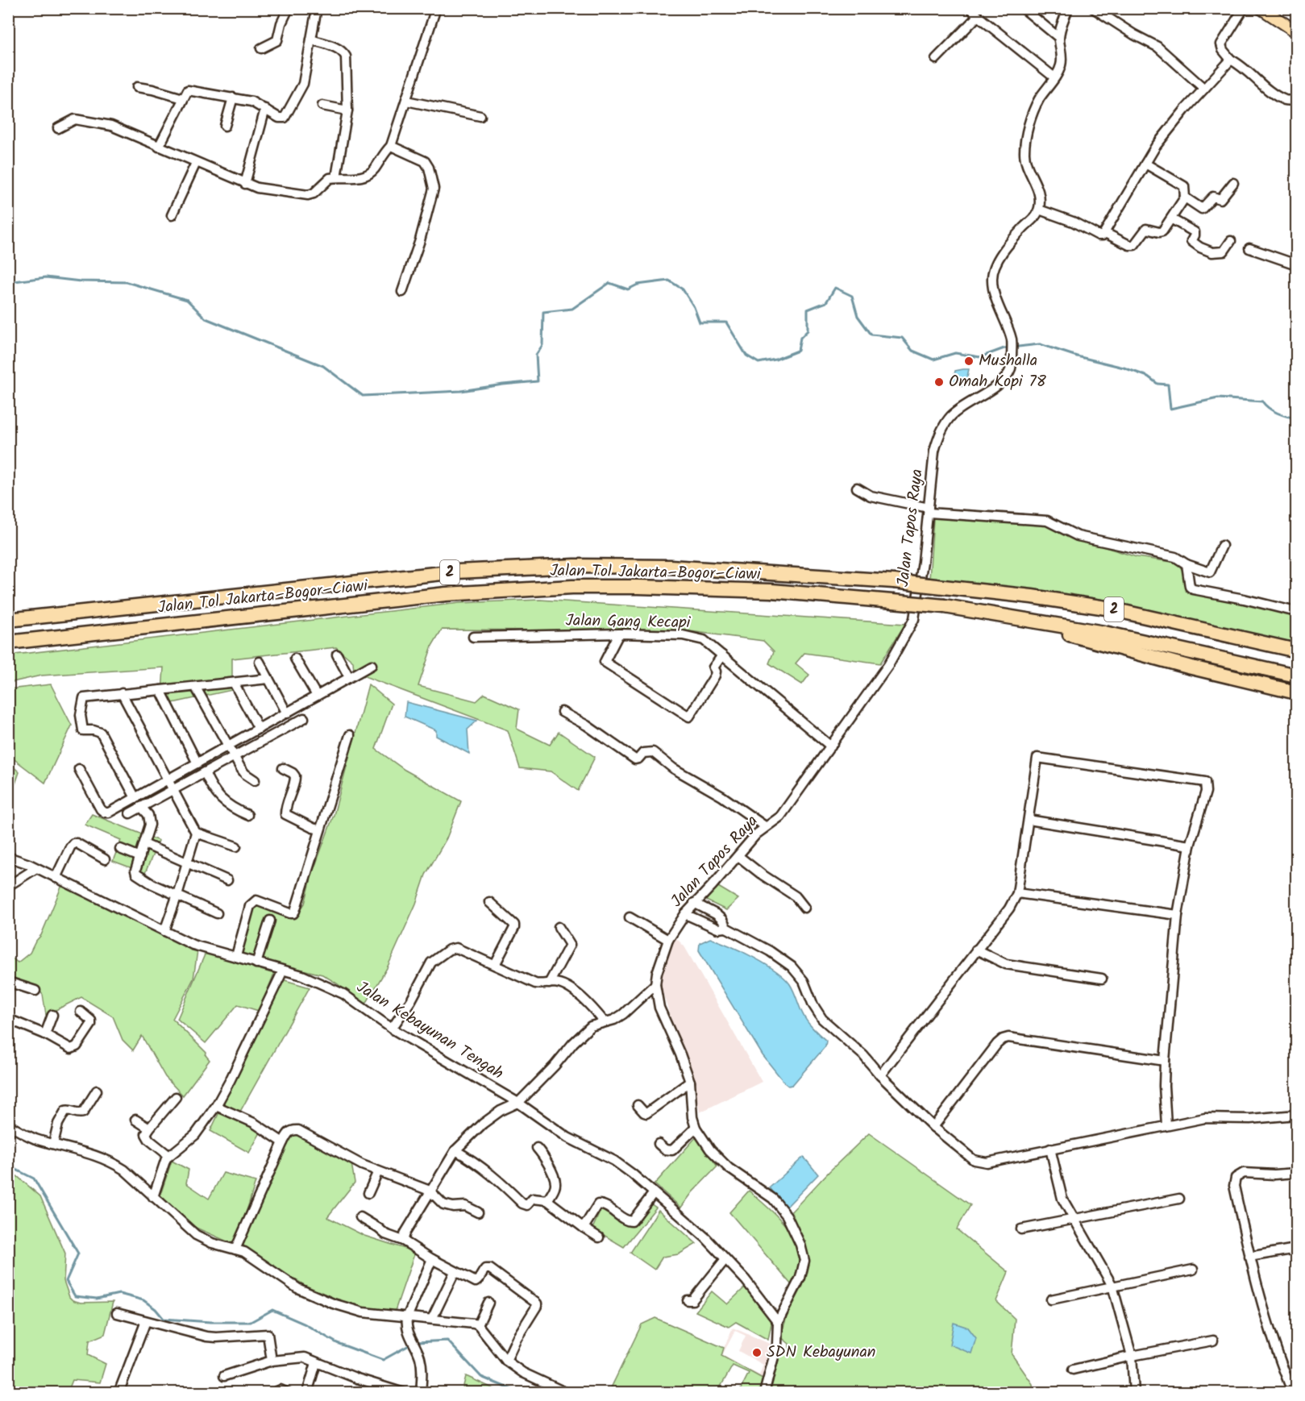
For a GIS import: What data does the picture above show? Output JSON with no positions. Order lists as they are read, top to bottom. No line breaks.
{"streets":{"highway":["2","Jalan Tol Jakarta–Bogor–Ciawi"],"street":["Jalan Tapos Raya","Jalan Gang Kecapi","Jalan Kebayunan Tengah"]},"crossings":[["Jalan Tapos Raya","Jalan Gang Kecapi"],["Jalan Tapos Raya","Jalan Kebayunan Tengah"]],"places":["Mushalla","Omah Kopi 78","SDN Kebayunan"]}
